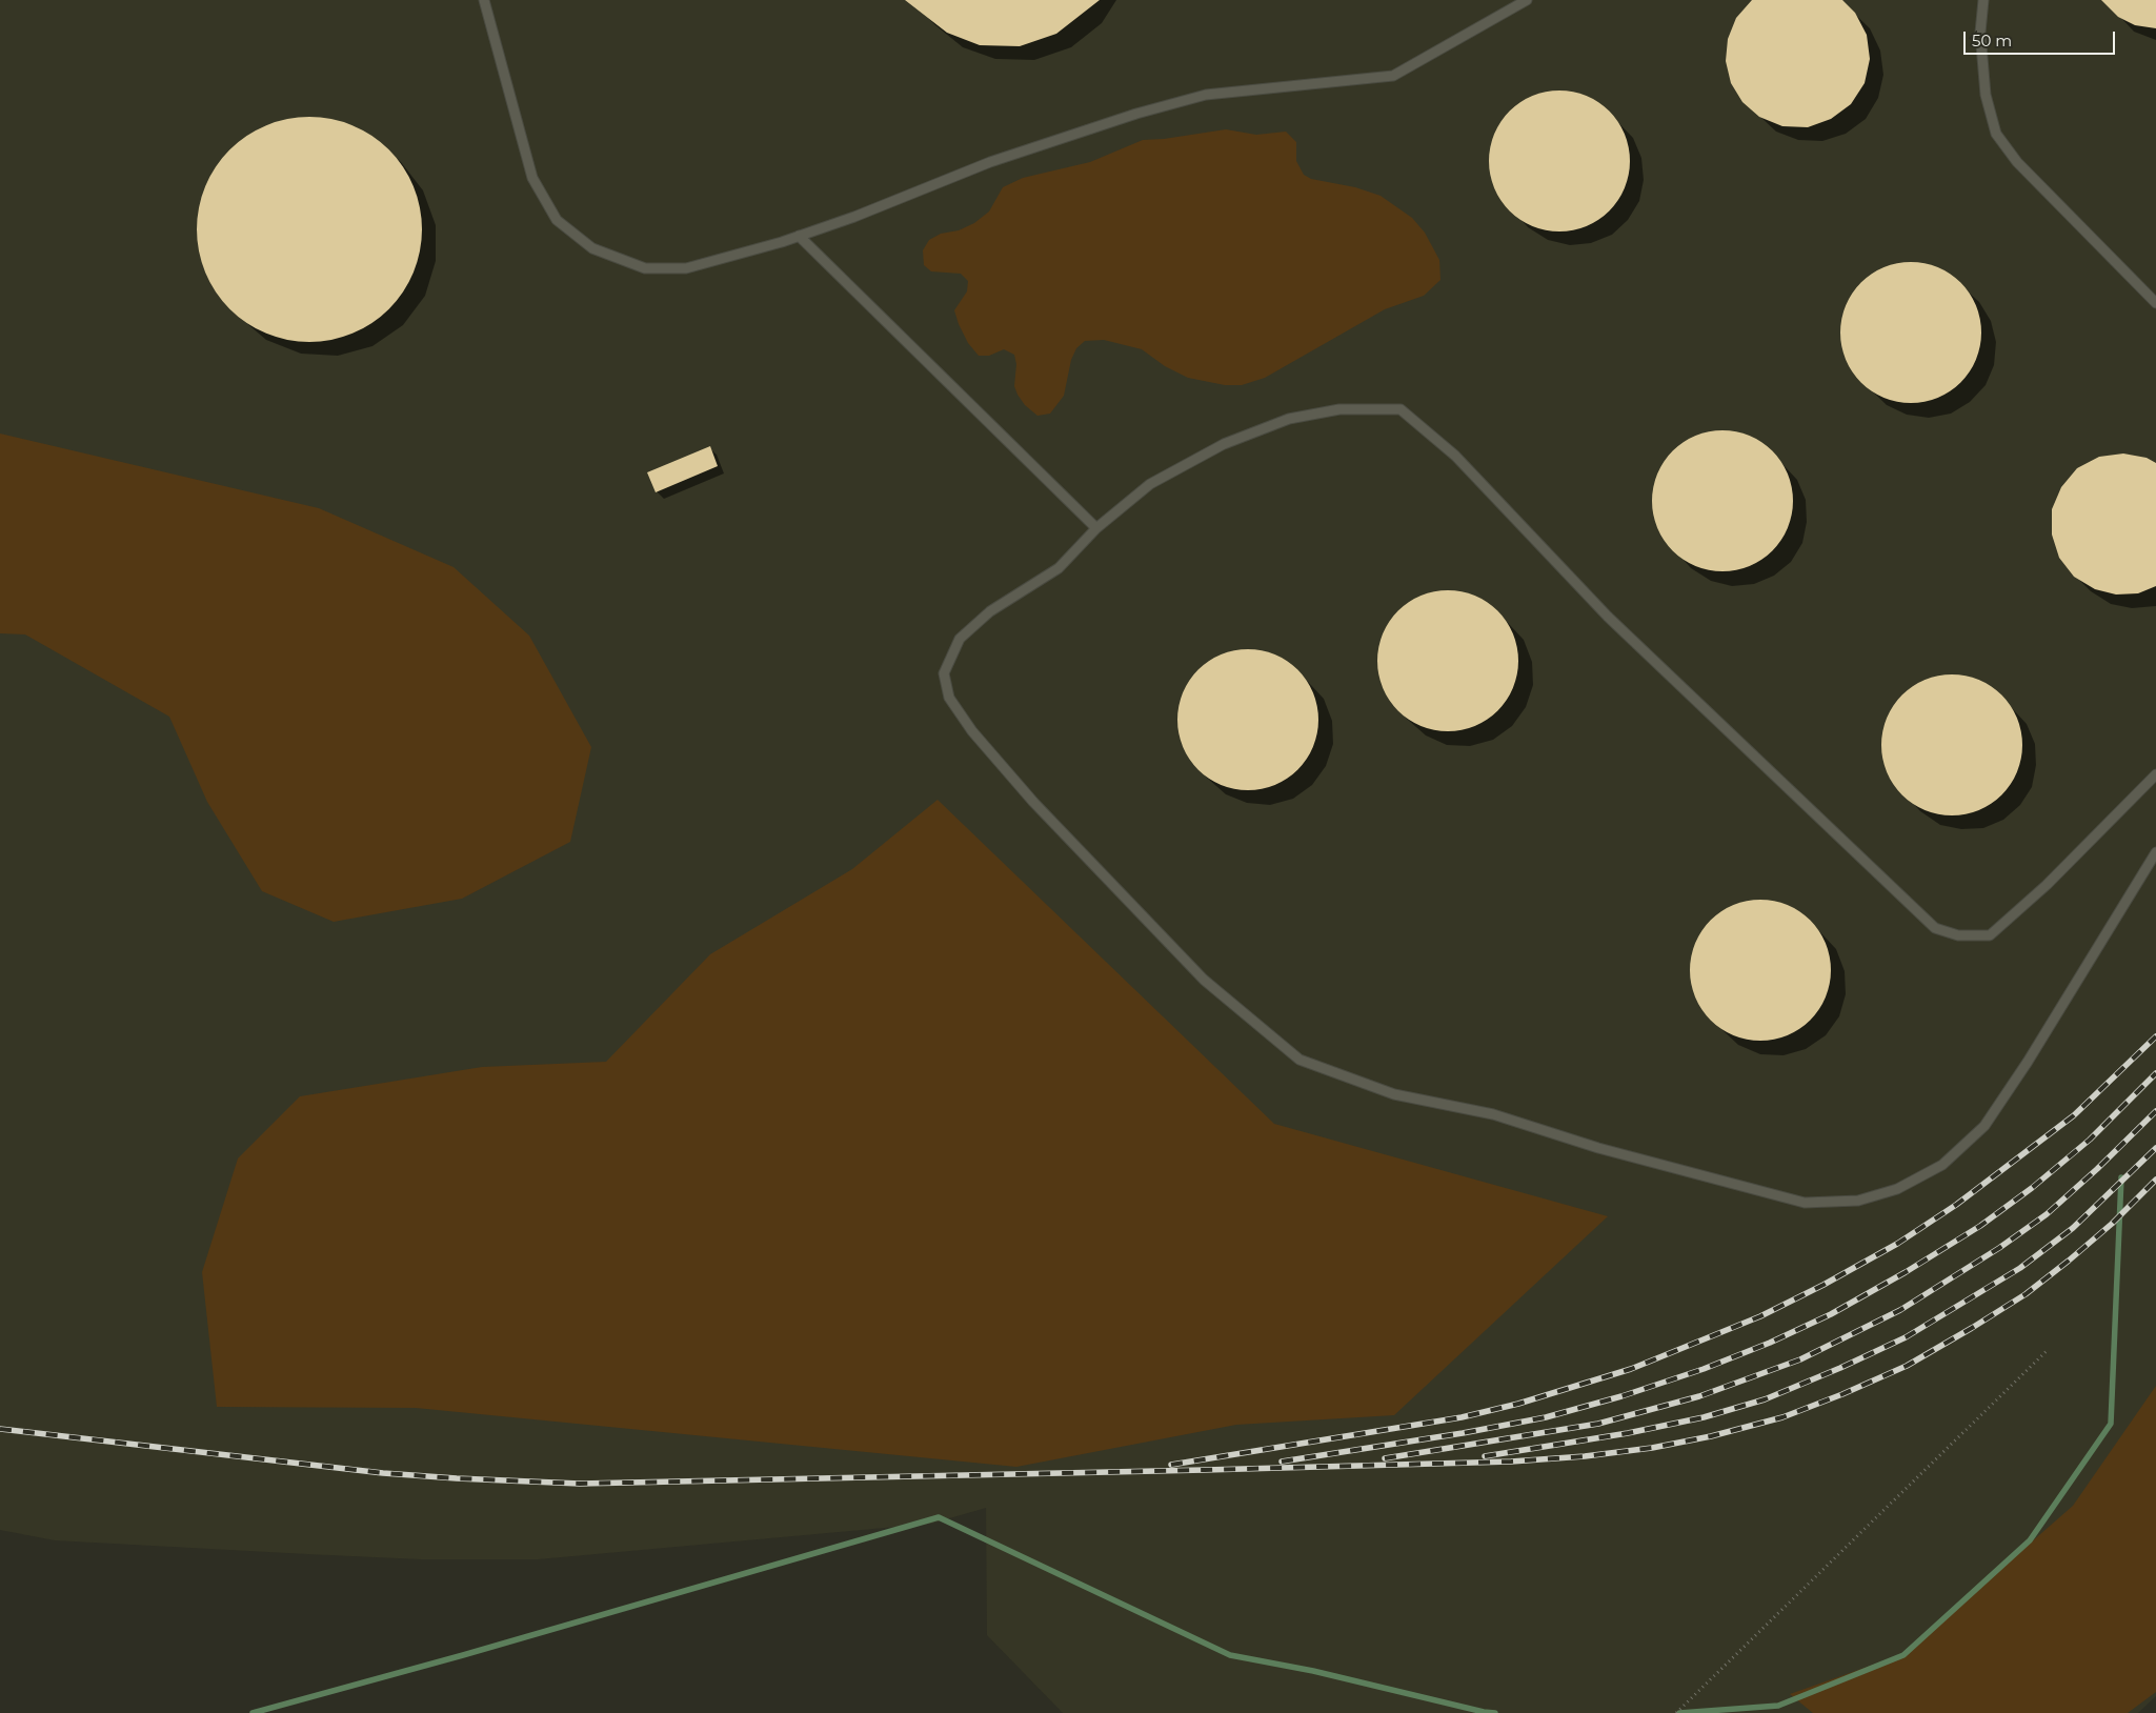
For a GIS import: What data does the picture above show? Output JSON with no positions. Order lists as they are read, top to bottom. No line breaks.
{"scale_bar":"50 m"}
